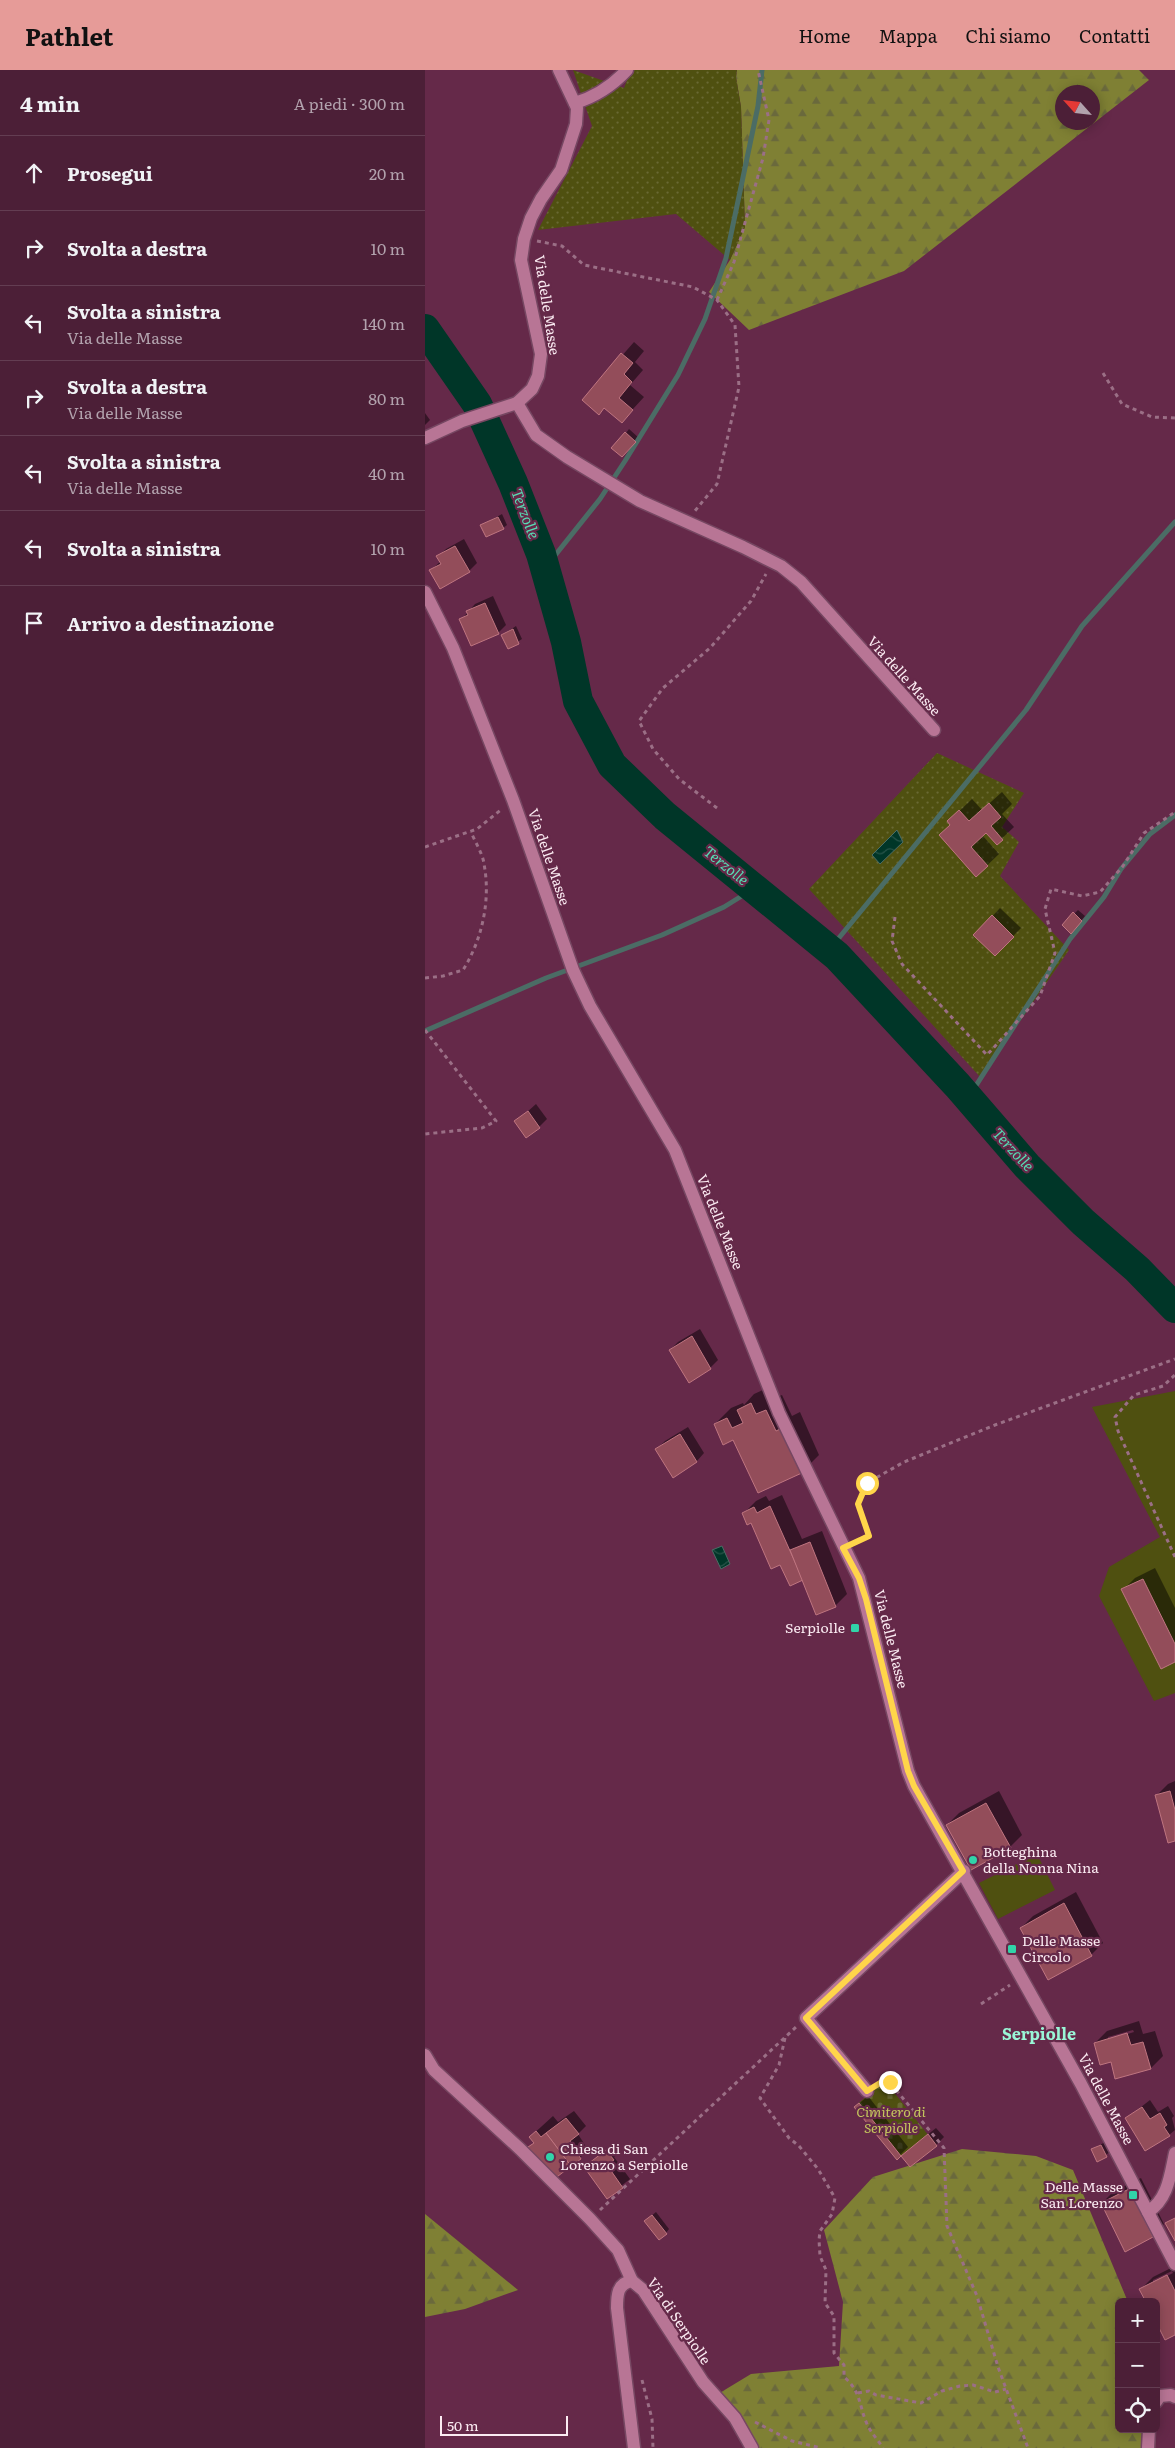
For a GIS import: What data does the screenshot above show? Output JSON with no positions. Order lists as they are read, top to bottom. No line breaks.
{"streets":{"street":["Via delle Masse","Via di Serpiolle"]},"districts":["Serpiolle"],"water":["Terzolle"],"parks":["Cimitero di Serpiolle"],"places":{"transit":["Serpiolle","Delle Masse Circolo","Delle Masse San Lorenzo"],"other":["Botteghina della Nonna Nina","Chiesa di San Lorenzo a Serpiolle"]},"scale_bar":"50 m","north":"top left","page":{"header":"Pathlet","nav":["Home","Mappa","Chi siamo","Contatti"],"heading":["4 min","A piedi · 300 m"],"list":[["Prosegui","20 m"],["Svolta a destra","10 m"],["Svolta a sinistra","Via delle Masse","140 m"],["Svolta a destra","Via delle Masse","80 m"],["Svolta a sinistra","Via delle Masse","40 m"],["Svolta a sinistra","10 m"],"Arrivo a destinazione"],"map_buttons":["+","−"],"scale":"50 m"}}
